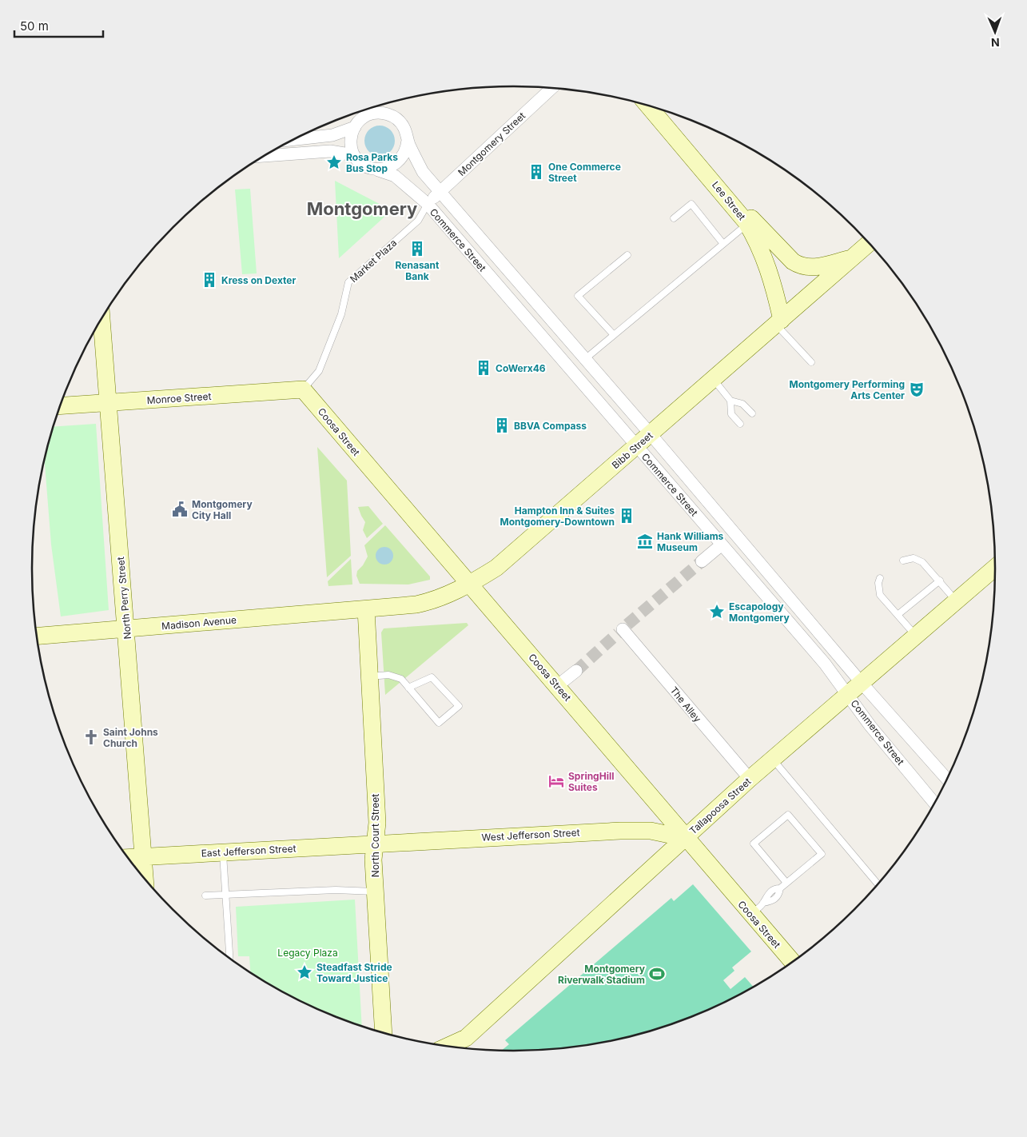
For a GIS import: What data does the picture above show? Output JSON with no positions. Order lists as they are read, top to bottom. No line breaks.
{"streets":{"main road":["Lee Street","Monroe Street","Coosa Street","Bibb Street","North Perry Street","Madison Avenue","Tallapoosa Street","West Jefferson Street","North Court Street","East Jefferson Street"],"street":["Montgomery Street","Commerce Street","The Alley"],"lane":["Market Plaza"]},"crossings":[["Montgomery Street","Commerce Street"],["Montgomery Street","Market Plaza"],["Lee Street","Bibb Street"],["Commerce Street","Market Plaza"],["Commerce Street","Bibb Street"],["Commerce Street","Tallapoosa Street"],["Market Plaza","Monroe Street"],["Market Plaza","Coosa Street"],["Monroe Street","Coosa Street"],["Monroe Street","North Perry Street"],["Coosa Street","Bibb Street"],["Coosa Street","Tallapoosa Street"],["Coosa Street","West Jefferson Street"],["Bibb Street","Madison Avenue"],["Bibb Street","North Court Street"],["North Perry Street","Madison Avenue"],["North Perry Street","East Jefferson Street"],["Madison Avenue","North Court Street"],["The Alley","Tallapoosa Street"],["Tallapoosa Street","West Jefferson Street"],["West Jefferson Street","North Court Street"],["West Jefferson Street","East Jefferson Street"],["North Court Street","East Jefferson Street"]],"districts":["Montgomery"],"parks":["Legacy Plaza"],"places":{"place":["Rosa Parks Bus Stop","Escapology Montgomery","Steadfast Stride Toward Justice"],"building":["One Commerce Street","Renasant Bank","Kress on Dexter","CoWerx46","BBVA Compass","Hampton Inn & Suites Montgomery-Downtown"],"theatre":["Montgomery Performing Arts Center"],"public building":["Montgomery City Hall"],"museum":["Hank Williams Museum"],"church":["Saint Johns Church"],"hotel":["SpringHill Suites"],"sports":["Montgomery Riverwalk Stadium"]},"scale_bar":"50 m","north":"bottom"}
